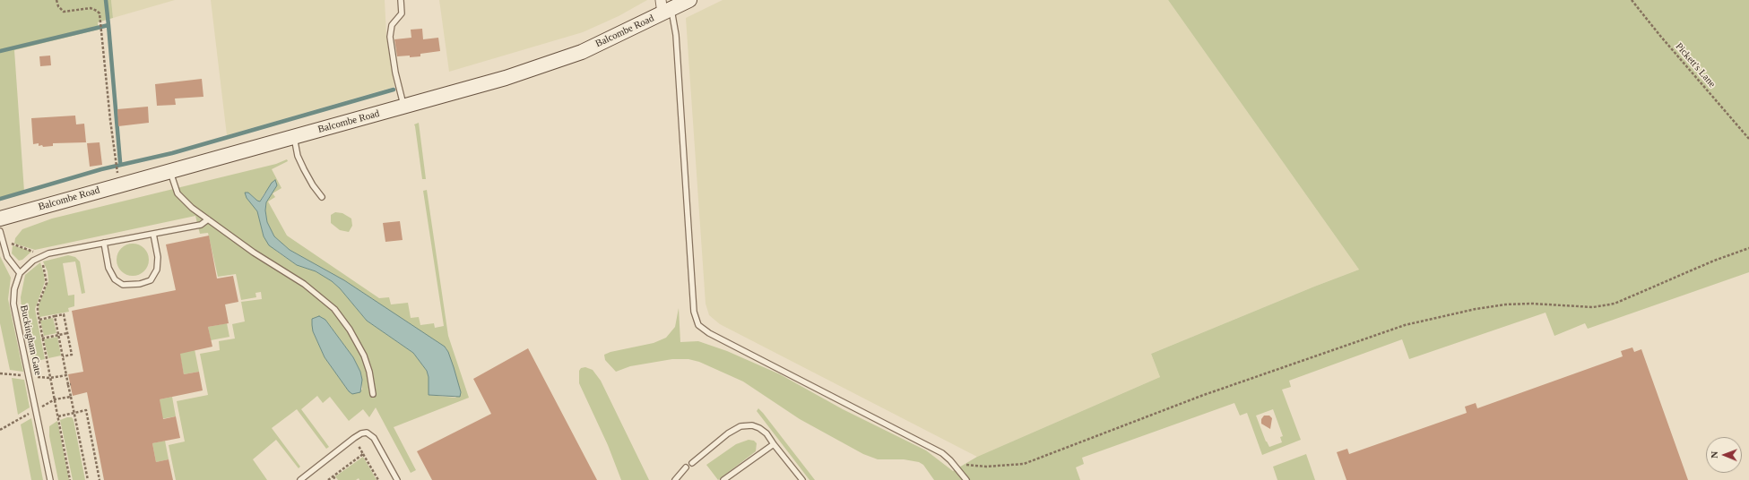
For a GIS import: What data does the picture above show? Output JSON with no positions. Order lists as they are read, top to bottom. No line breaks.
{"streets":{"main road":["Balcombe Road"],"lane":["Buckingham Gate"],"path":["Pickett's Lane"]},"north":"left"}
